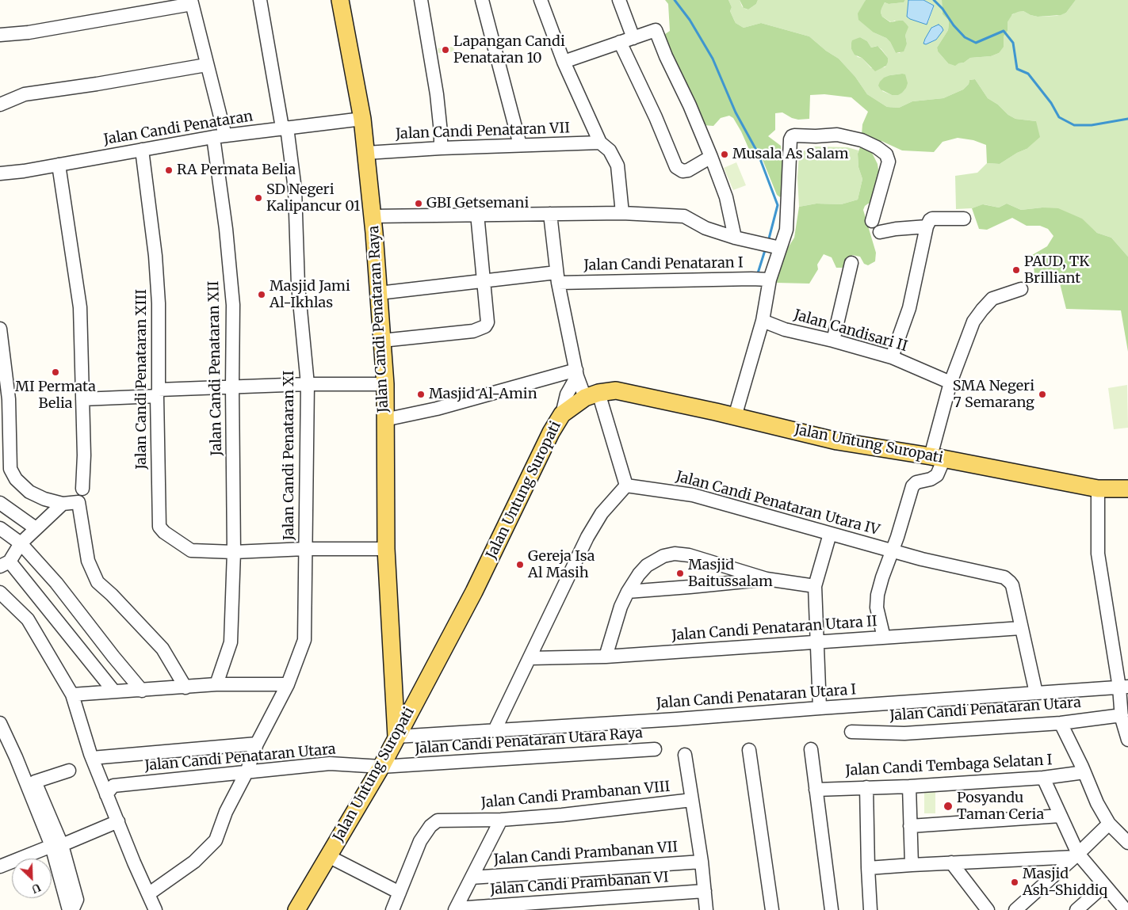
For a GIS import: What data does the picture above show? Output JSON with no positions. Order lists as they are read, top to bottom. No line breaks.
{"streets":{"main road":["Jalan Candi Penataran Raya","Jalan Untung Suropati"],"street":["Jalan Candi Penataran","Jalan Candi Penataran VII","Jalan Candi Penataran I","Jalan Candisari II","Jalan Candi Penataran XII","Jalan Candi Penataran XIII","Jalan Candi Penataran XI","Jalan Candi Penataran Utara IV","Jalan Candi Penataran Utara II","Jalan Candi Penataran Utara I","Jalan Candi Penataran Utara","Jalan Candi Penataran Utara Raya","Jalan Candi Tembaga Selatan I","Jalan Candi Prambanan VIII","Jalan Candi Prambanan VII","Jalan Candi Prambanan VI"]},"crossings":[["Jalan Candi Penataran","Jalan Candi Penataran Raya"],["Jalan Candi Penataran","Jalan Candi Penataran XII"],["Jalan Candi Penataran","Jalan Candi Penataran XIII"],["Jalan Candi Penataran","Jalan Candi Penataran XI"],["Jalan Candi Penataran VII","Jalan Candi Penataran Raya"],["Jalan Candi Penataran I","Jalan Candi Penataran Raya"],["Jalan Candi Penataran Raya","Jalan Untung Suropati"],["Jalan Candi Penataran Raya","Jalan Candi Penataran Utara I"],["Jalan Candi Penataran XII","Jalan Candi Penataran XIII"],["Jalan Untung Suropati","Jalan Candi Penataran Utara I"],["Jalan Untung Suropati","Jalan Candi Penataran Utara"],["Jalan Untung Suropati","Jalan Candi Penataran Utara Raya"],["Jalan Candi Penataran XI","Jalan Candi Penataran Utara"],["Jalan Candi Penataran Utara IV","Jalan Candi Penataran Utara II"],["Jalan Candi Penataran Utara IV","Jalan Candi Penataran Utara I"],["Jalan Candi Penataran Utara","Jalan Candi Penataran Utara Raya"]],"places":["Lapangan Candi Penataran 10","Musala As Salam","RA Permata Belia","SD Negeri Kalipancur 01","GBI Getsemani","PAUD, TK Brilliant","Masjid Jami Al-Ikhlas","MI Permata Belia","Masjid Al-Amin","SMA Negeri 7 Semarang","Gereja Isa Al Masih","Masjid Baitussalam","Posyandu Taman Ceria","Masjid Ash-Shiddiq"],"north":"bottom right"}
